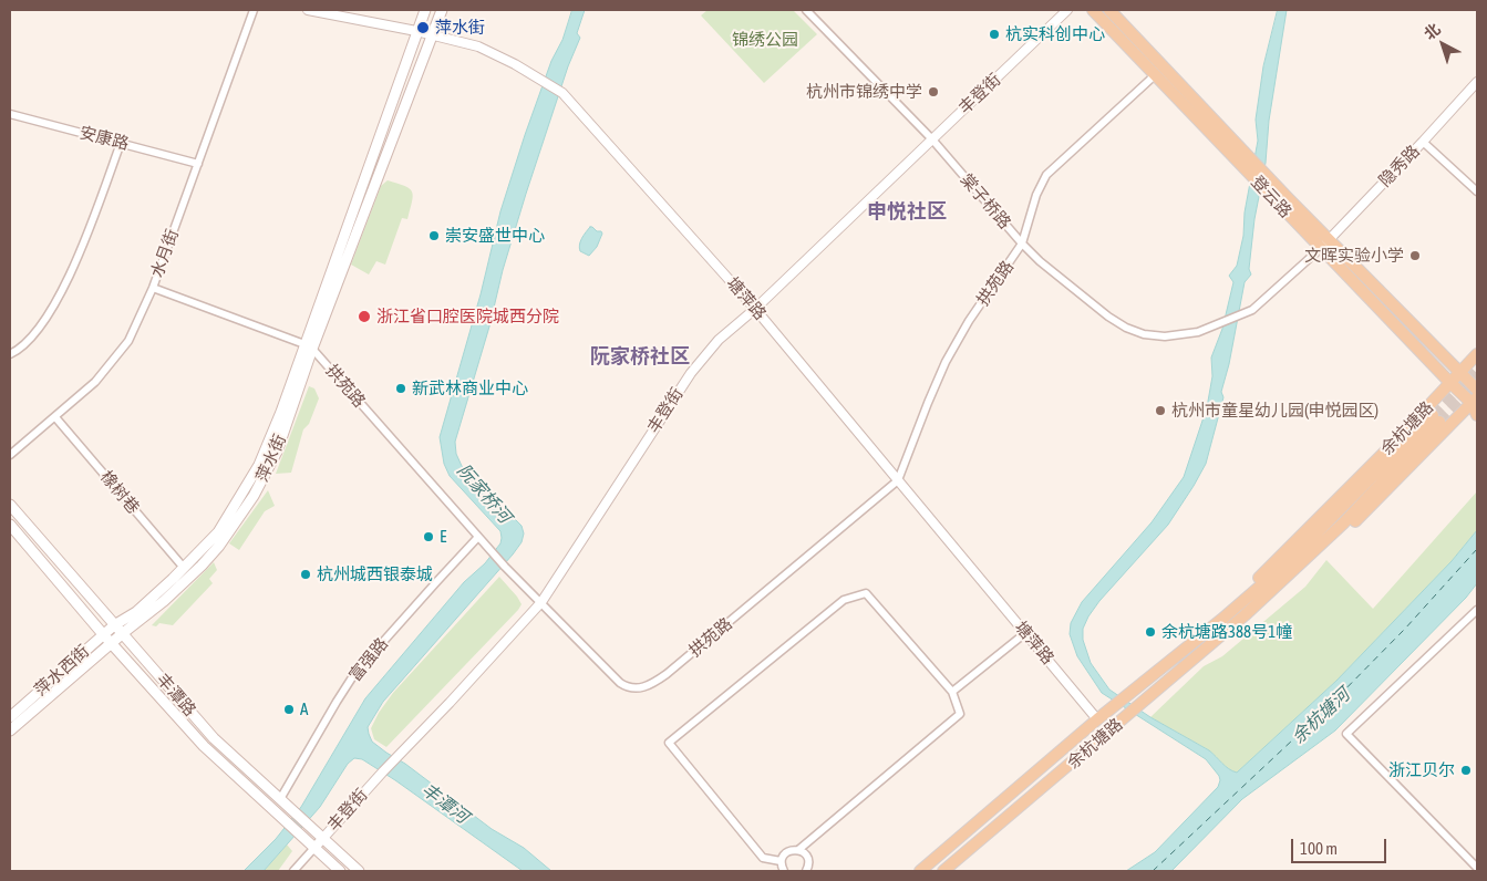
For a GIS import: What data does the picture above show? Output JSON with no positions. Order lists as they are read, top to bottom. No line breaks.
{"streets":{"main road":["登云路","余杭塘路","萍水街","萍水西街","丰潭路"],"street":["丰登街","安康路","隐秀路","棠子桥路","水月街","拱苑路","塘萍路","橡树巷","富强路"]},"crossings":[["丰登街","棠子桥路"],["丰登街","拱苑路"],["丰登街","塘萍路"],["丰登街","丰潭路"],["安康路","水月街"],["隐秀路","登云路"],["隐秀路","棠子桥路"],["登云路","棠子桥路"],["登云路","拱苑路"],["登云路","余杭塘路"],["棠子桥路","拱苑路"],["水月街","拱苑路"],["水月街","橡树巷"],["拱苑路","塘萍路"],["拱苑路","萍水街"],["拱苑路","富强路"],["塘萍路","余杭塘路"],["塘萍路","萍水街"],["萍水街","橡树巷"],["萍水街","萍水西街"],["萍水街","丰潭路"],["富强路","丰潭路"],["萍水西街","丰潭路"]],"districts":["申悦社区","阮家桥社区"],"water":["阮家桥河","余杭塘河","丰潭河"],"parks":["锦绣公园"],"places":["萍水街","杭实科创中心","杭州市锦绣中学","崇安盛世中心","文晖实验小学","浙江省口腔医院城西分院","新武林商业中心","杭州市童星幼儿园(申悦园区)","E","杭州城西银泰城","余杭塘路388号1幢","A","浙江贝尔"],"scale_bar":"100 m","north":"top left"}
